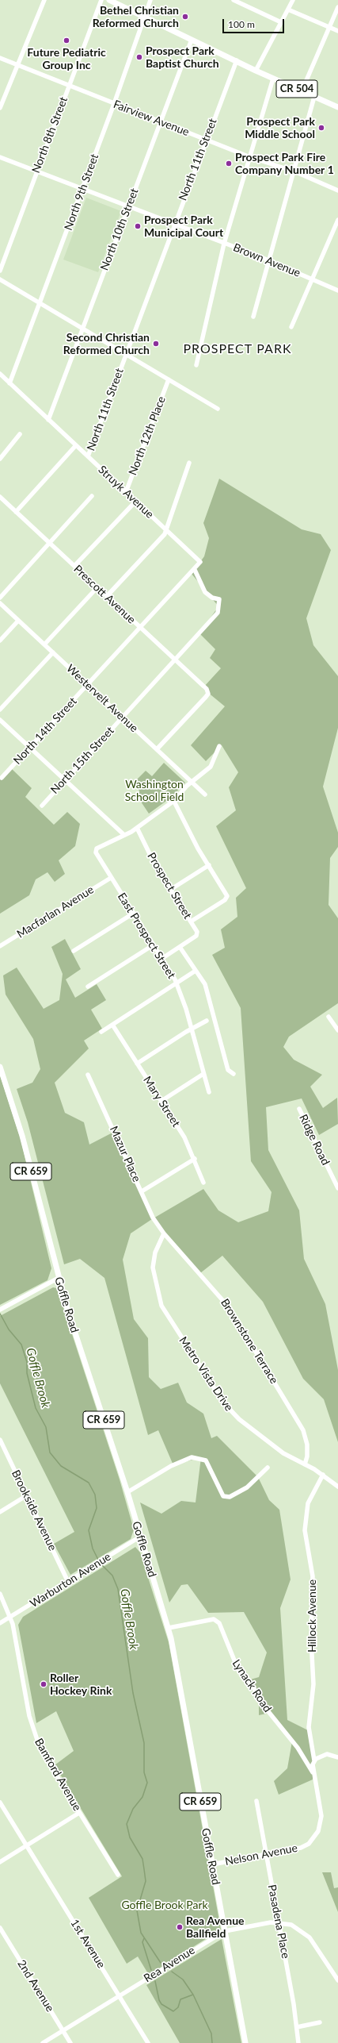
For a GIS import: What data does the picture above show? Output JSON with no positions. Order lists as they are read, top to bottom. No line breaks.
{"streets":{"main road":["CR 504","CR 659","Goffle Road"],"street":["Fairview Avenue","North 8th Street","North 11th Street","North 9th Street","North 10th Street","Brown Avenue","North 12th Place","Struyk Avenue","Prescott Avenue","Westervelt Avenue","North 14th Street","North 15th Street","Prospect Street","Macfarlan Avenue","East Prospect Street","Mary Street","Ridge Road","Mazur Place","Brownstone Terrace","Metro Vista Drive","Brookside Avenue","Warburton Avenue","Hillock Avenue","Lynack Road","Bamford Avenue","Nelson Avenue","Pasadena Place","1st Avenue","Rea Avenue","2nd Avenue"]},"crossings":[["CR 504","North 11th Street"],["CR 504","North 9th Street"],["CR 504","North 10th Street"],["Fairview Avenue","North 8th Street"],["Fairview Avenue","North 11th Street"],["Fairview Avenue","North 9th Street"],["Fairview Avenue","North 10th Street"],["North 8th Street","Brown Avenue"],["North 11th Street","Brown Avenue"],["North 11th Street","Struyk Avenue"],["North 11th Street","Prescott Avenue"],["North 9th Street","Brown Avenue"],["North 9th Street","Struyk Avenue"],["North 10th Street","Brown Avenue"],["North 10th Street","Struyk Avenue"],["North 12th Place","Struyk Avenue"],["Struyk Avenue","North 14th Street"],["Struyk Avenue","North 15th Street"],["Prescott Avenue","Westervelt Avenue"],["Prescott Avenue","North 14th Street"],["Prescott Avenue","North 15th Street"],["Westervelt Avenue","North 14th Street"],["Westervelt Avenue","North 15th Street"],["North 14th Street","North 15th Street"],["Macfarlan Avenue","East Prospect Street"],["Mazur Place","Brownstone Terrace"],["Mazur Place","Metro Vista Drive"],["Goffle Road","Warburton Avenue"],["Goffle Road","Lynack Road"],["Goffle Road","Nelson Avenue"],["Goffle Road","Rea Avenue"],["Brownstone Terrace","Metro Vista Drive"],["Metro Vista Drive","Hillock Avenue"],["Brookside Avenue","Warburton Avenue"],["Warburton Avenue","Bamford Avenue"],["Hillock Avenue","Nelson Avenue"],["Lynack Road","Nelson Avenue"],["Nelson Avenue","Pasadena Place"],["Pasadena Place","Rea Avenue"],["1st Avenue","Rea Avenue"],["Rea Avenue","2nd Avenue"]],"districts":["PROSPECT PARK"],"water":["Goffle Brook"],"parks":["Washington School Field","Goffle Brook Park"],"places":["Bethel Christian Reformed Church","Future Pediatric Group Inc","Prospect Park Baptist Church","Prospect Park Middle School","Prospect Park Fire Company Number 1","Prospect Park Municipal Court","Second Christian Reformed Church","Roller Hockey Rink","Rea Avenue Ballfield"],"scale_bar":"100 m"}
